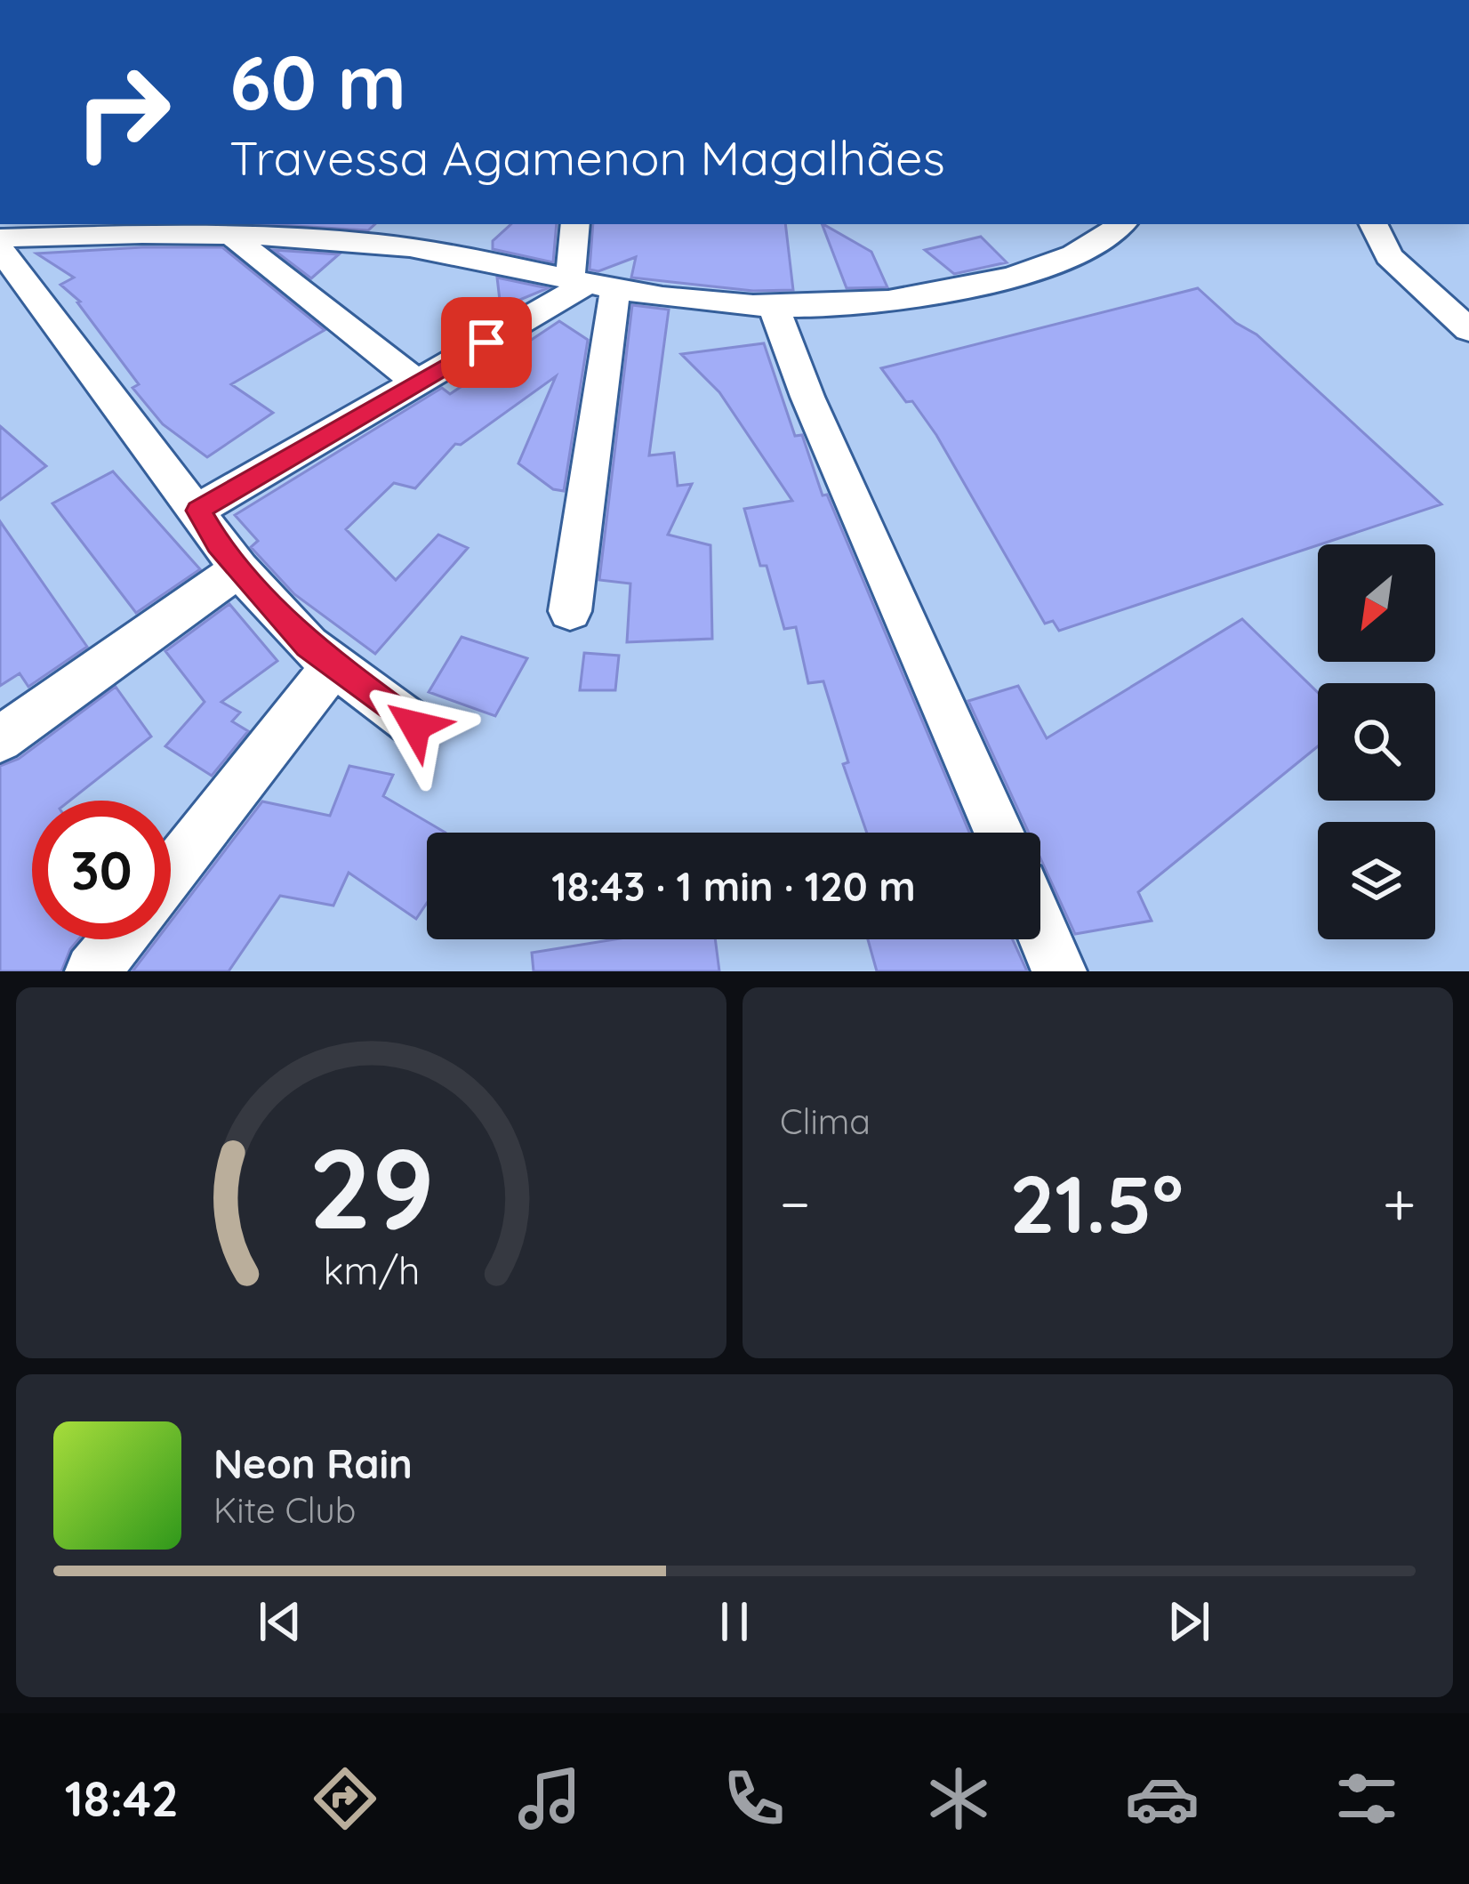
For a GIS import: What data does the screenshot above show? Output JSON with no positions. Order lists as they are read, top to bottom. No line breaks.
{"north":"bottom left","page":{"turn":["60 m","Travessa Agamenon Magalhães"],"limit":"30","trip":"18:43 · 1 min · 120 m","tile":"Clima","heat":["−","21.5°","+"],"song":["Neon Rain","Kite Club"],"tabs":"18:42","gauge":["29","km/h"]}}
